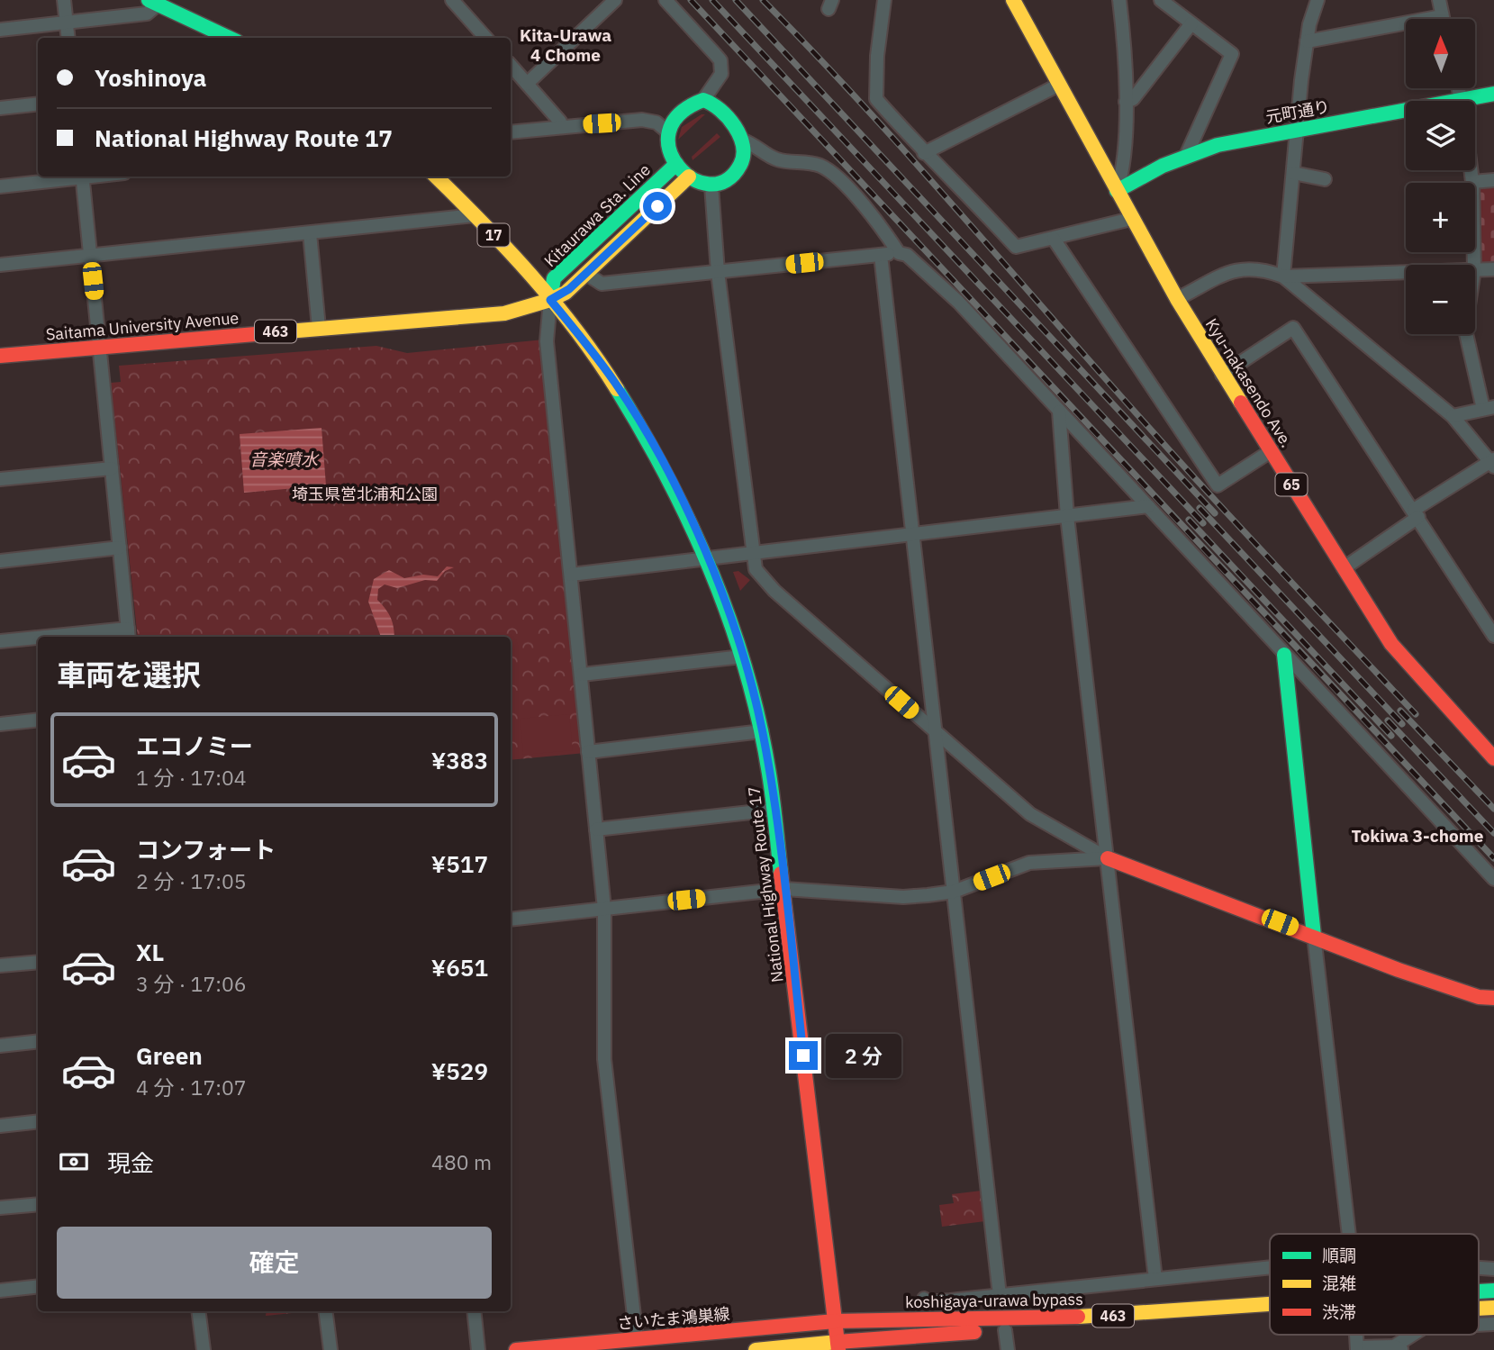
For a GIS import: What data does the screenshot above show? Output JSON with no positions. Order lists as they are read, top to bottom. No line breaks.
{"streets":{"main road":["元町通り","Kitaurawa Sta. Line","17","Saitama University Avenue","463","Kyu-nakasendo Ave.","65","National Highway Route 17","koshigaya-urawa bypass","さいたま鴻巣線"]},"crossings":[["元町通り","Kyu-nakasendo Ave."],["Kitaurawa Sta. Line","Saitama University Avenue"],["Kitaurawa Sta. Line","National Highway Route 17"],["Saitama University Avenue","National Highway Route 17"],["National Highway Route 17","koshigaya-urawa bypass"],["National Highway Route 17","さいたま鴻巣線"],["koshigaya-urawa bypass","さいたま鴻巣線"]],"districts":["Kita-Urawa 4 Chome","Tokiwa 3-chome"],"water":["音楽噴水"],"parks":["埼玉県営北浦和公園"],"legend":["順調","混雑","渋滞"],"north":"top","page":{"map_buttons":["+","−"],"banner":["Yoshinoya","National Highway Route 17"],"heading":"車両を選択","list":[{"name":"エコノミー","note":"1 分 · 17:04","value":"¥383"},{"name":"コンフォート","note":"2 分 · 17:05","value":"¥517"},{"name":"XL","note":"3 分 · 17:06","value":"¥651"},{"name":"Green","note":"4 分 · 17:07","value":"¥529"}],"bubble":"2 分","pay":["現金","480 m"],"buttons":"確定"}}
